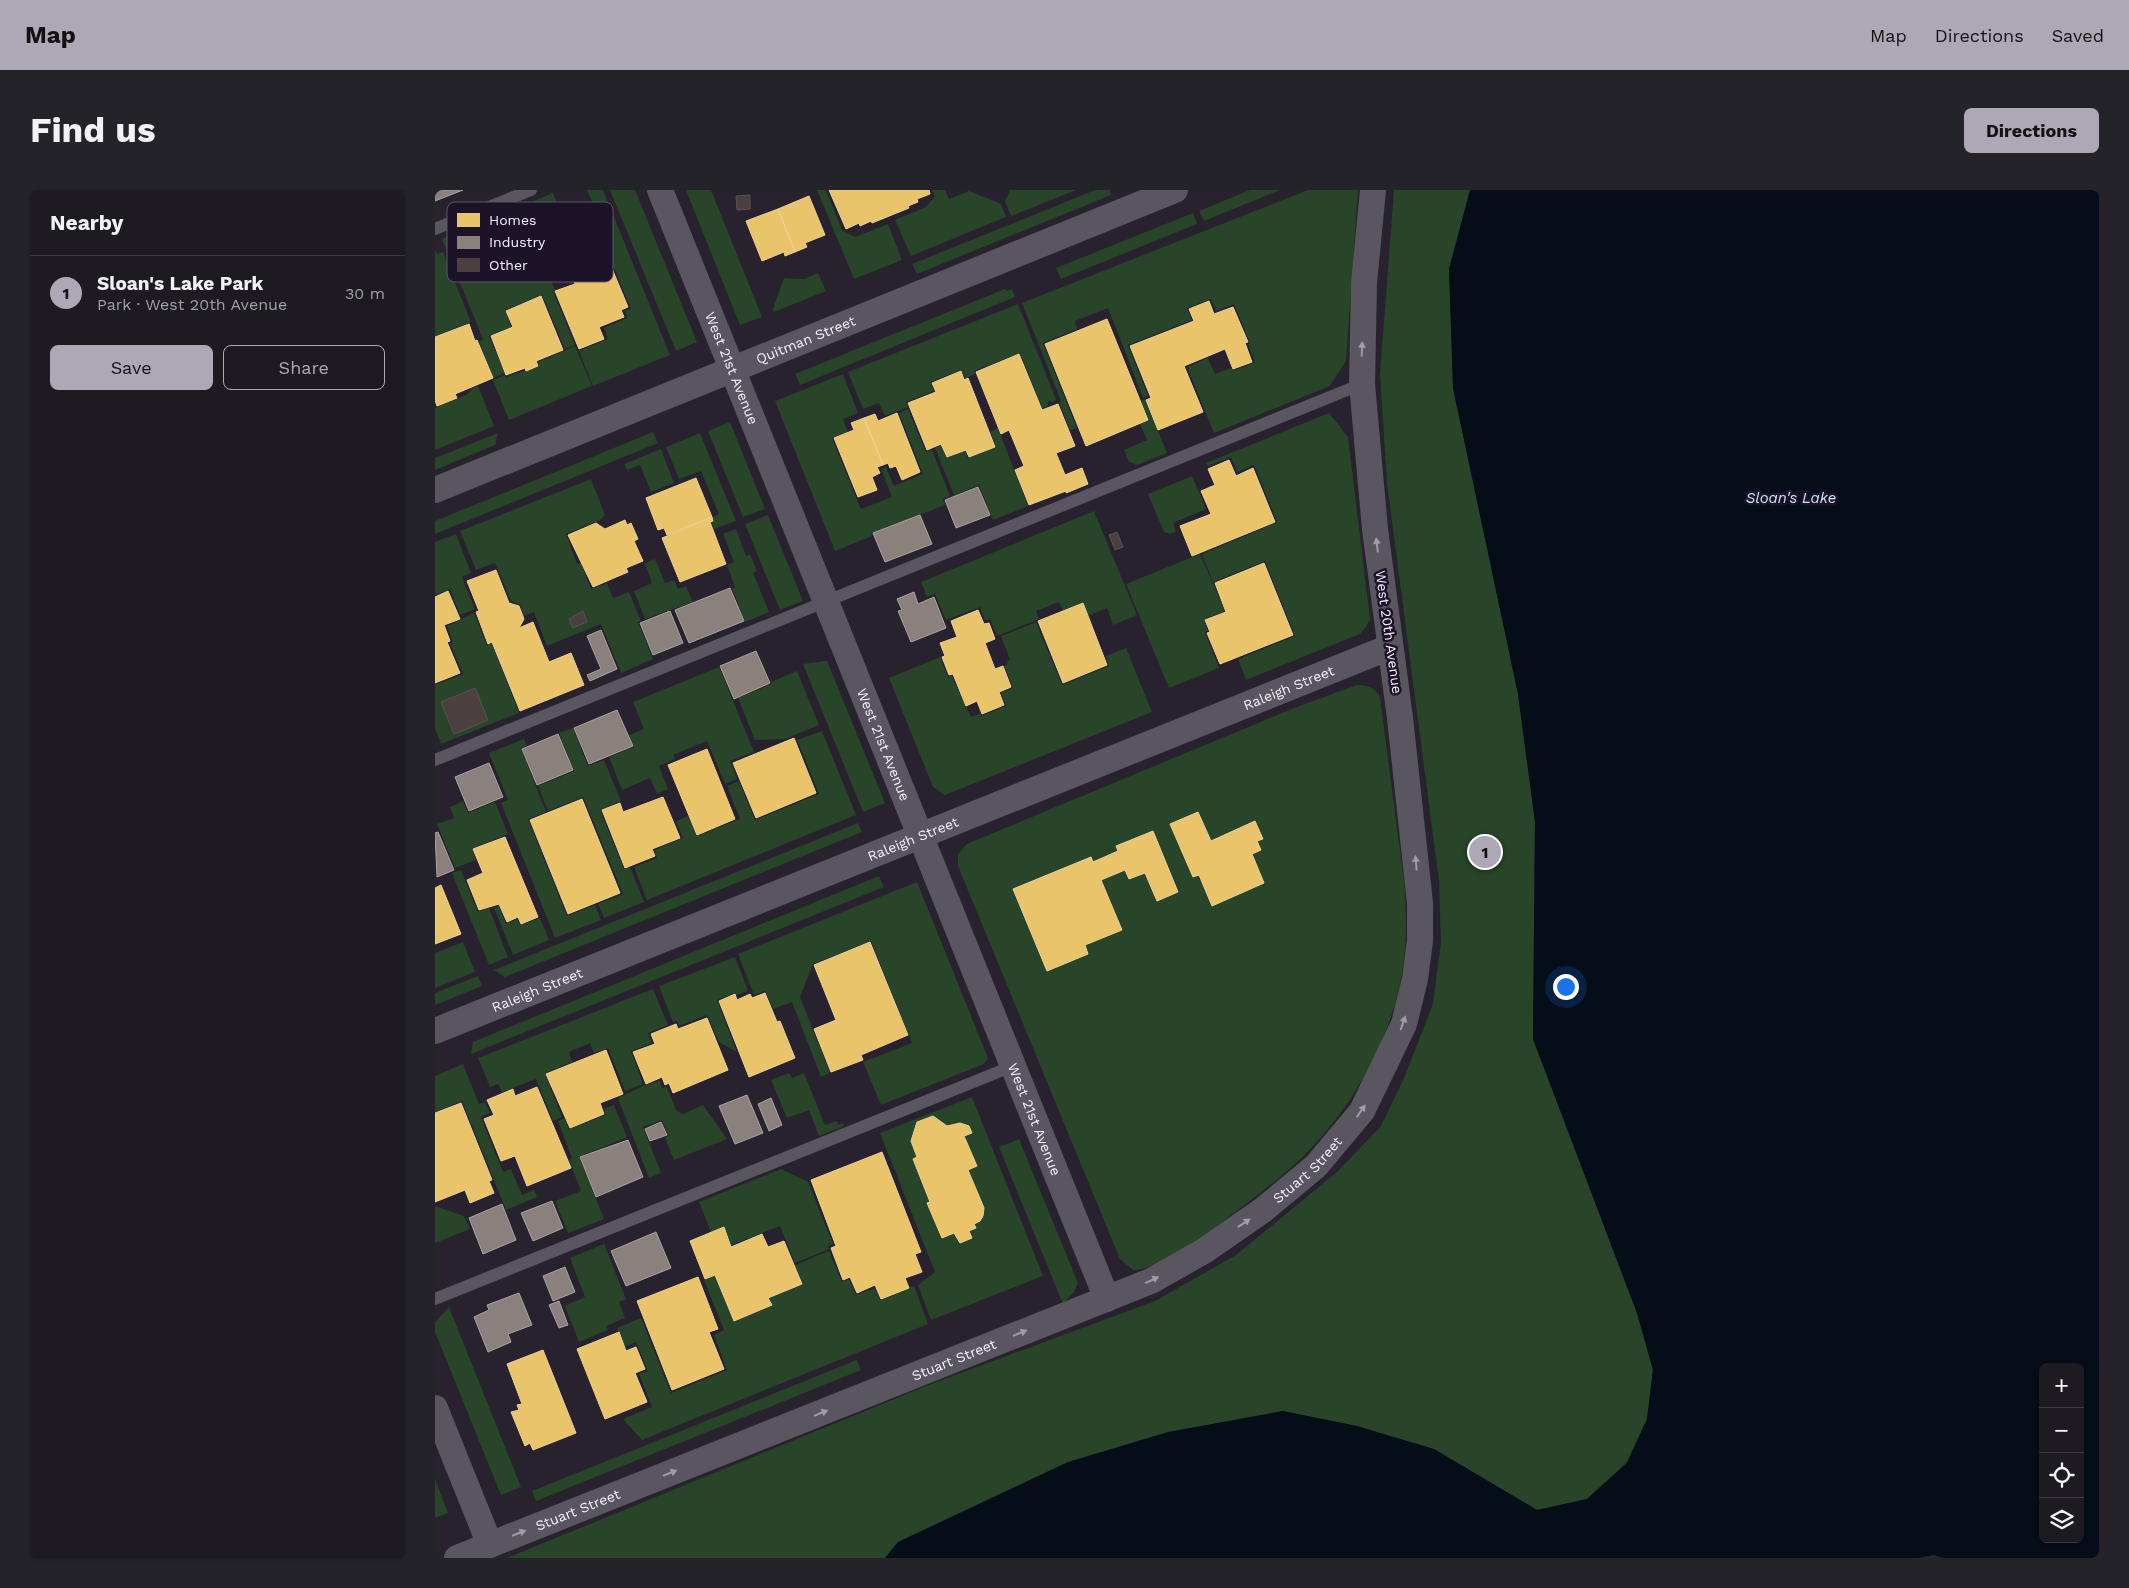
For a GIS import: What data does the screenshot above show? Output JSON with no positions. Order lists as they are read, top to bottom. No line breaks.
{"streets":{"street":["Quitman Street","West 21st Avenue","West 20th Avenue","Raleigh Street","Stuart Street"]},"crossings":[["Quitman Street","West 21st Avenue"],["West 21st Avenue","Raleigh Street"],["West 21st Avenue","Stuart Street"],["West 20th Avenue","Raleigh Street"],["West 20th Avenue","Stuart Street"]],"one_way":["West 20th Avenue","Stuart Street"],"water":["Sloan's Lake"],"legend":["Homes","Industry","Other"],"page":{"header":"Map","nav":["Map","Directions","Saved"],"buttons":["Directions",["Save","Share"]],"title":"Find us","heading":"Nearby","list":[{"mark":"1","name":"Sloan's Lake Park","note":"Park · West 20th Avenue","value":"30 m"}],"pins":"1","map_buttons":["+","−"]}}
